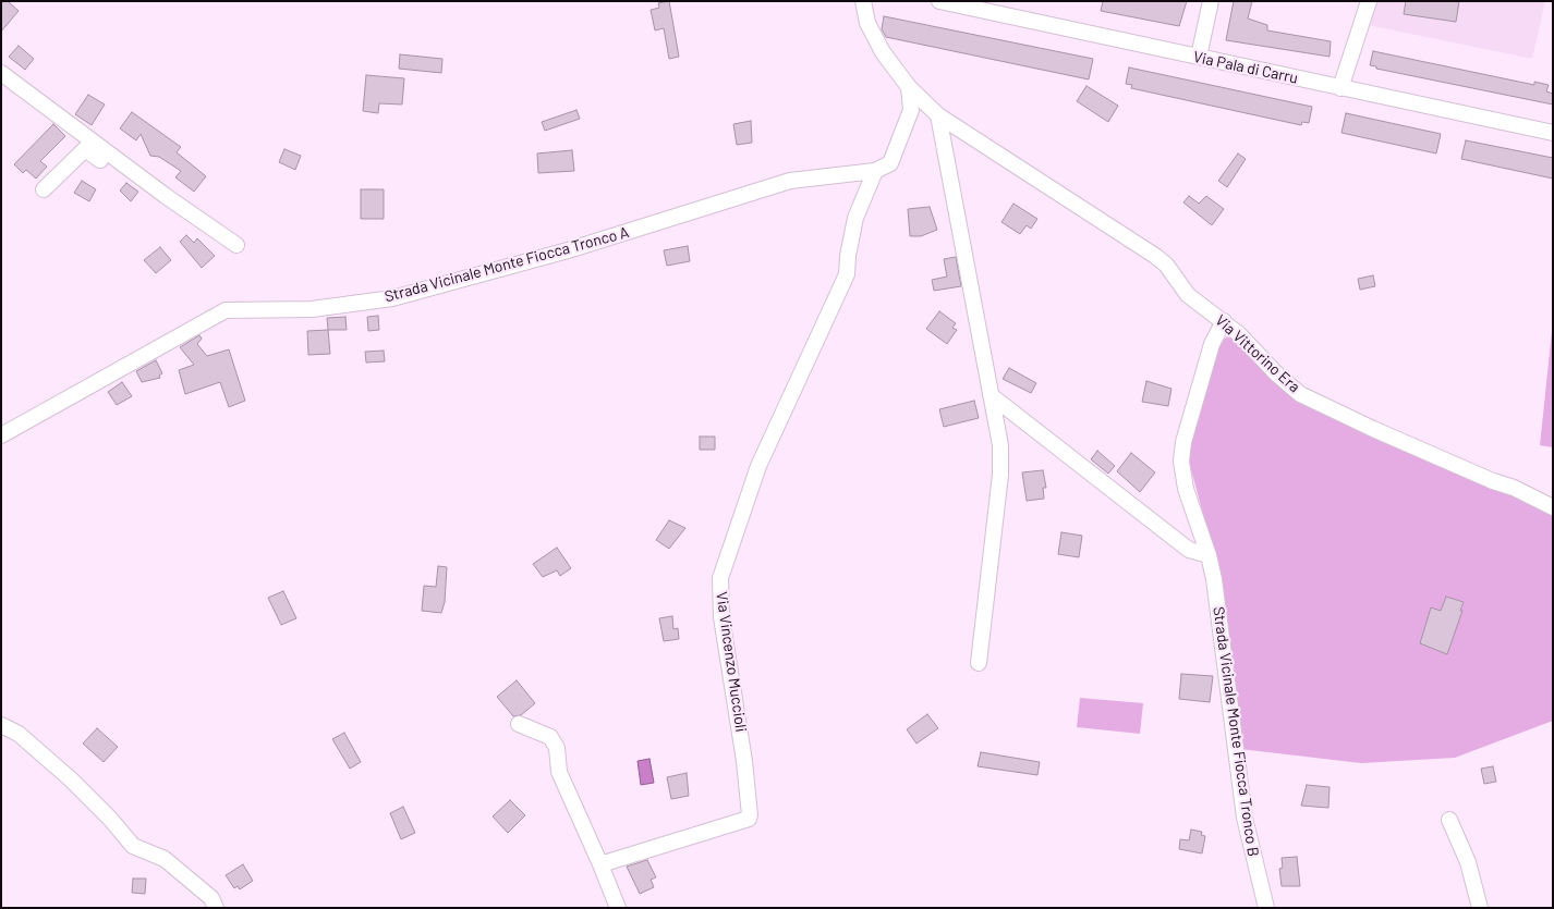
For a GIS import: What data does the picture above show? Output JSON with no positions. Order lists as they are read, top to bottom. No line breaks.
{"streets":{"street":["Via Pala di Carru","Strada Vicinale Monte Fiocca Tronco A","Via Vittorino Era","Via Vincenzo Muccioli","Strada Vicinale Monte Fiocca Tronco B"]},"crossings":[["Strada Vicinale Monte Fiocca Tronco A","Via Vincenzo Muccioli"],["Via Vittorino Era","Strada Vicinale Monte Fiocca Tronco B"]]}
